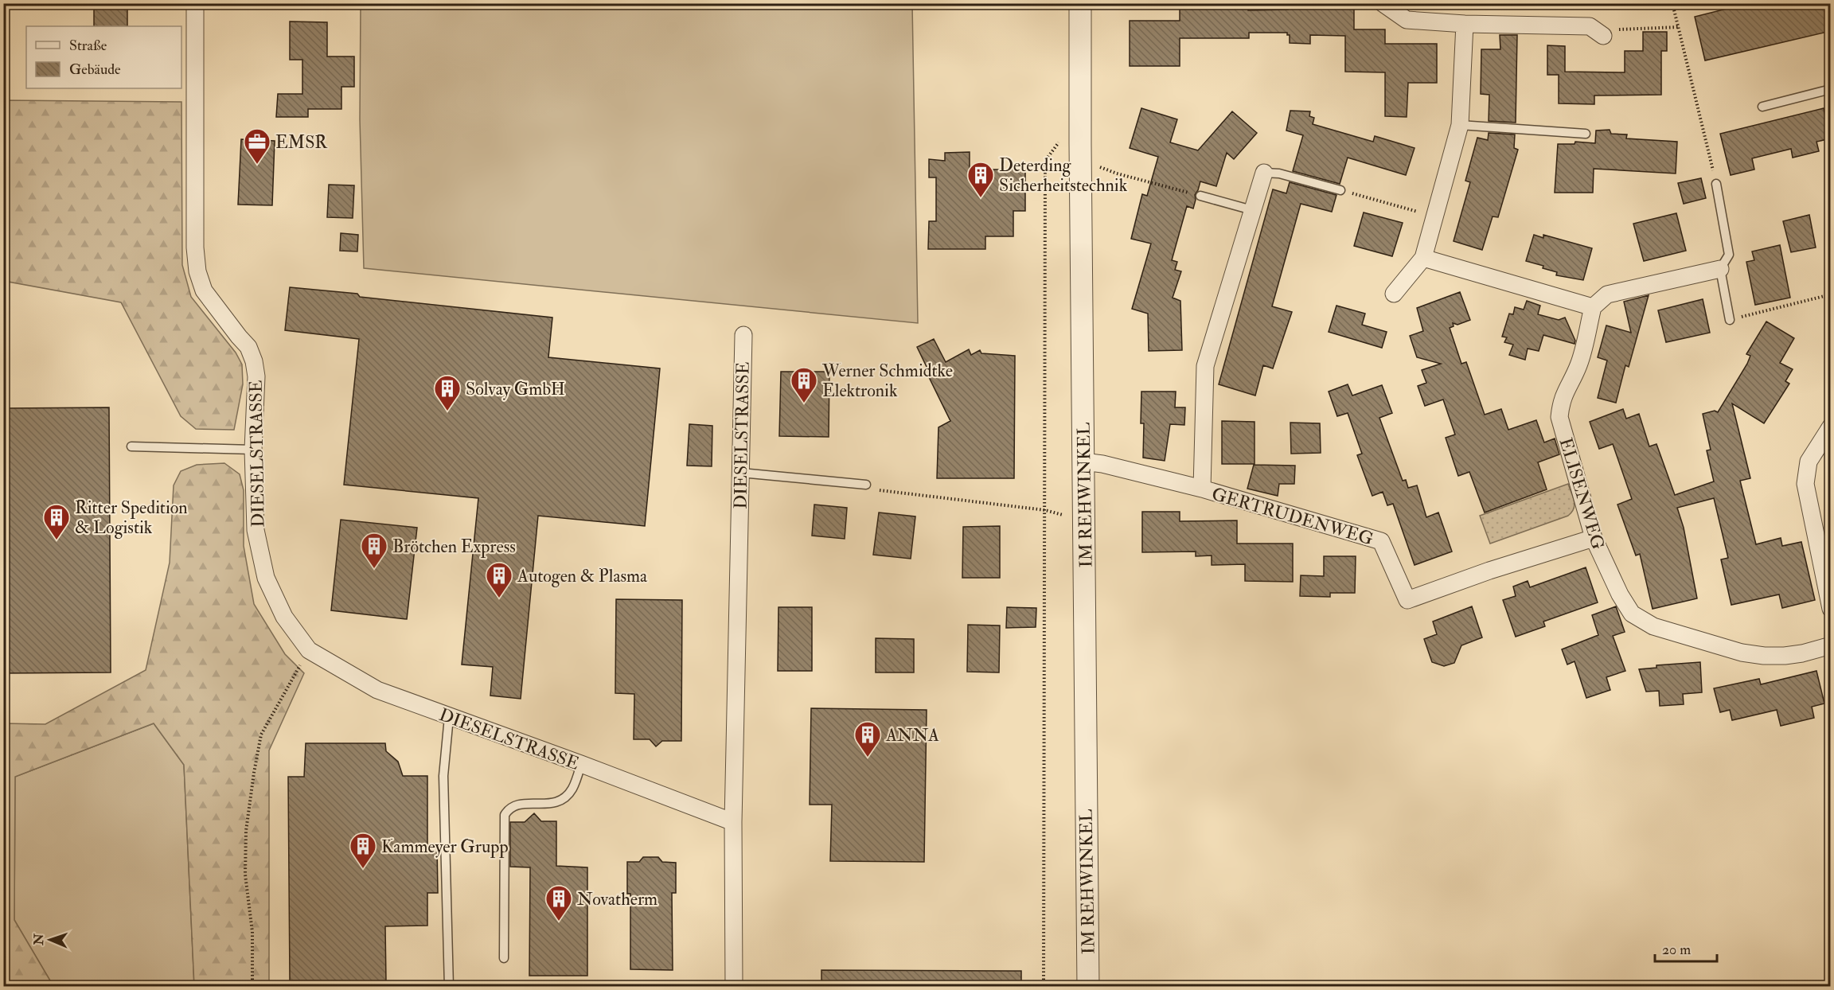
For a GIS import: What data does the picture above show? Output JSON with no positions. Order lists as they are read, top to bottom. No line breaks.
{"streets":{"street":["DIESELSTRASSE","ELISENWEG","IM REHWINKEL","GERTRUDENWEG"]},"crossings":[["ELISENWEG","GERTRUDENWEG"],["IM REHWINKEL","GERTRUDENWEG"]],"places":{"office":["EMSR"],"building":["Deterding Sicherheitstechnik","Werner Schmidtke Elektronik","Solvay GmbH","Ritter Spedition & Logistik","Brötchen Express","Autogen & Plasma","ANNA","Kammeyer Grupp","Novatherm"]},"legend":["Straße","Gebäude"],"scale_bar":"20 m","north":"left"}
